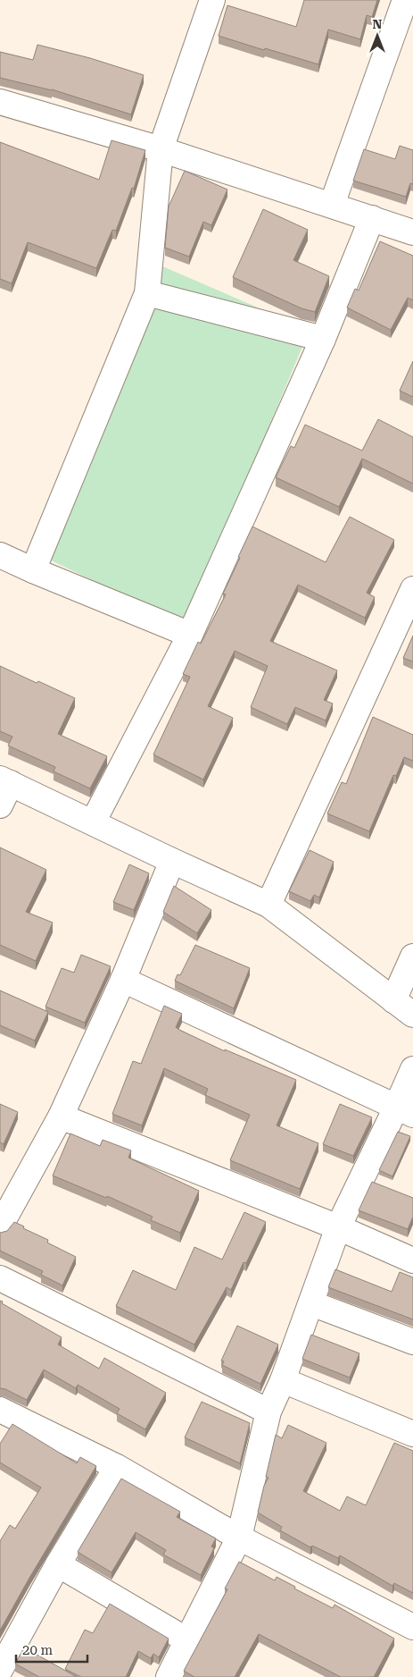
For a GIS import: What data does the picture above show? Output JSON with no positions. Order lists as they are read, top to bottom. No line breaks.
{"scale_bar":"20 m","north":"top"}
